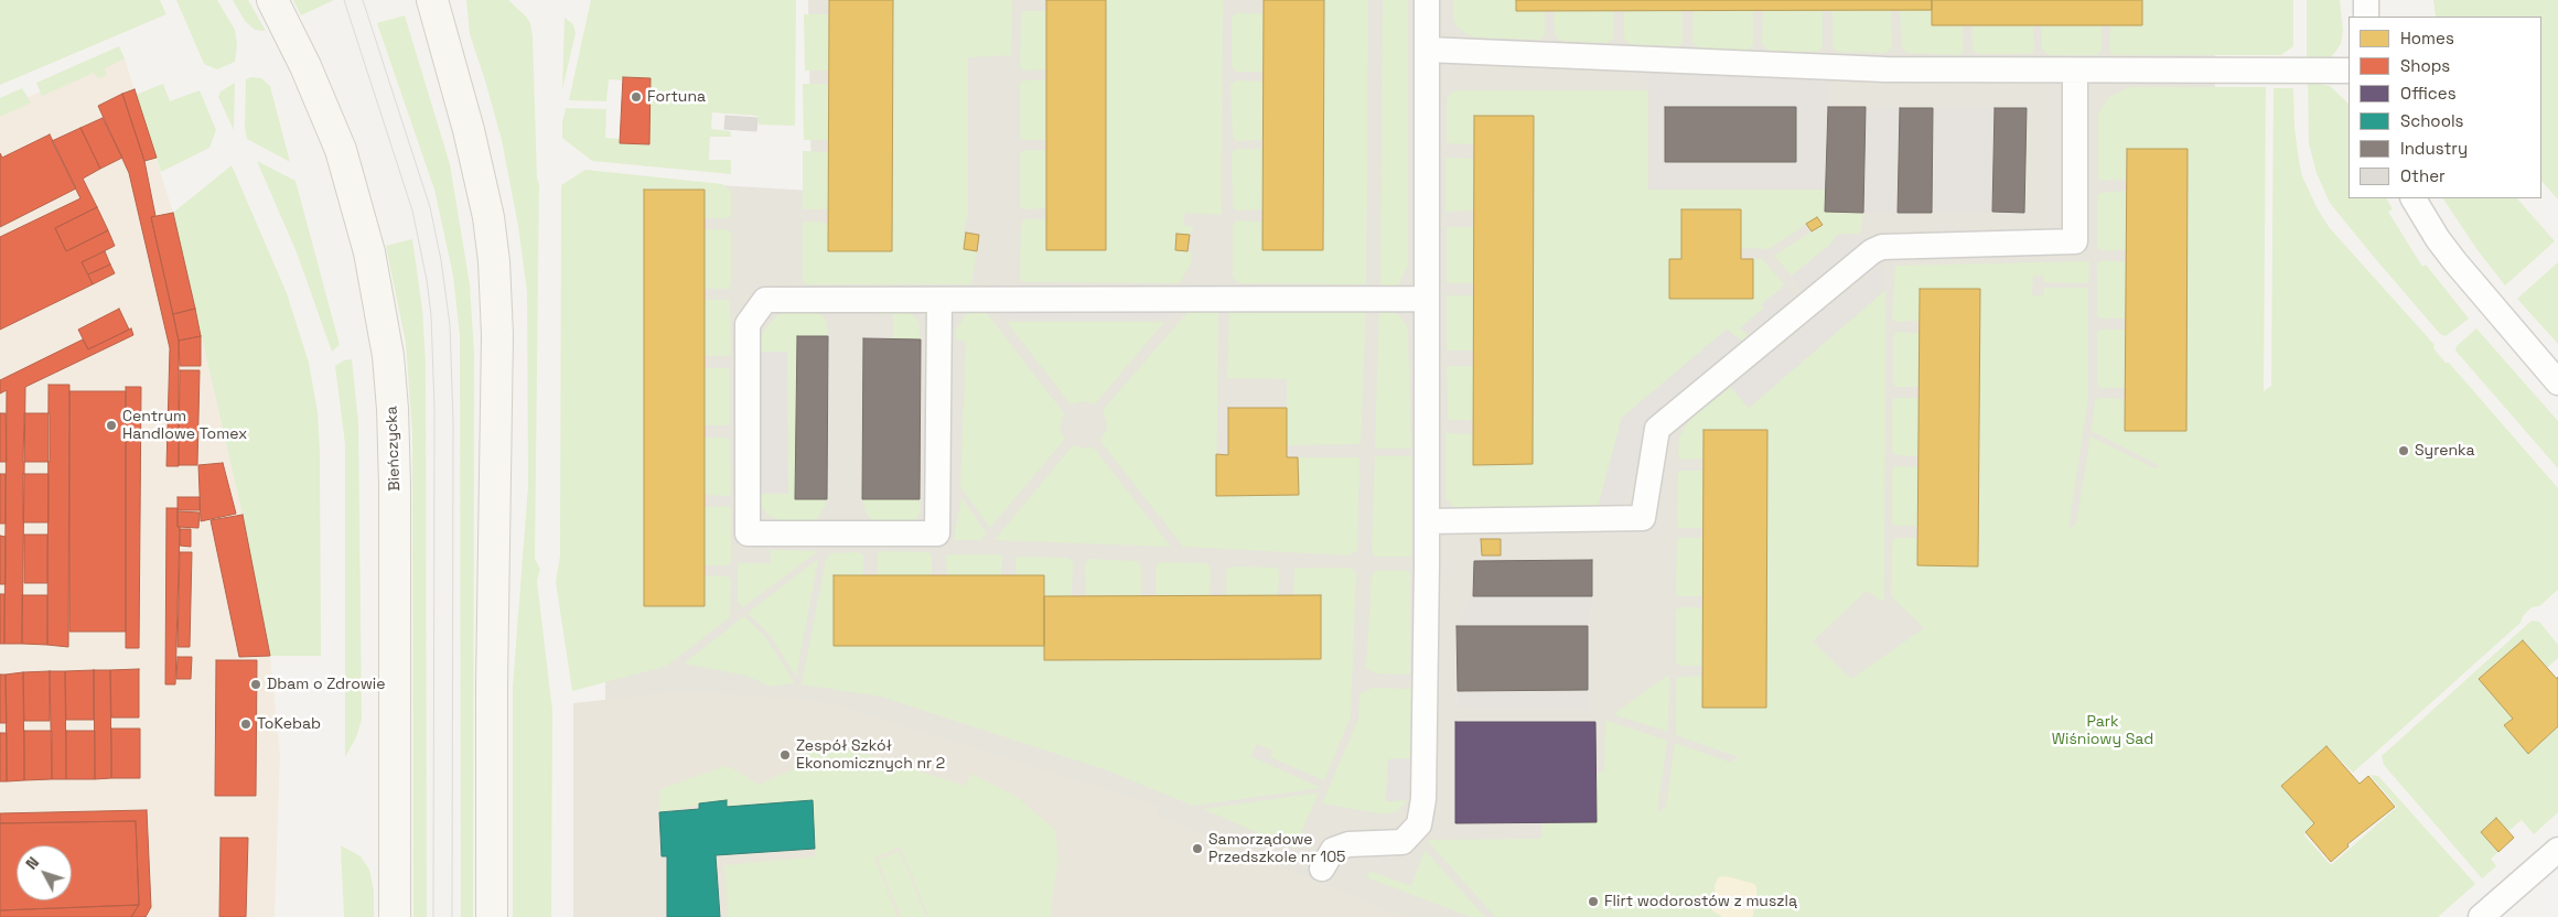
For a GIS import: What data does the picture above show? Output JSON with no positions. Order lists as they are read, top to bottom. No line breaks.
{"streets":{"main road":["Bieńczycka"]},"parks":["Park Wiśniowy Sad"],"places":["Fortuna","Centrum Handlowe Tomex","Syrenka","Dbam o Zdrowie","ToKebab","Zespół Szkół Ekonomicznych nr 2","Samorządowe Przedszkole nr 105","Flirt wodorostów z muszlą"],"legend":["Homes","Shops","Offices","Schools","Industry","Other"],"north":"top left"}
